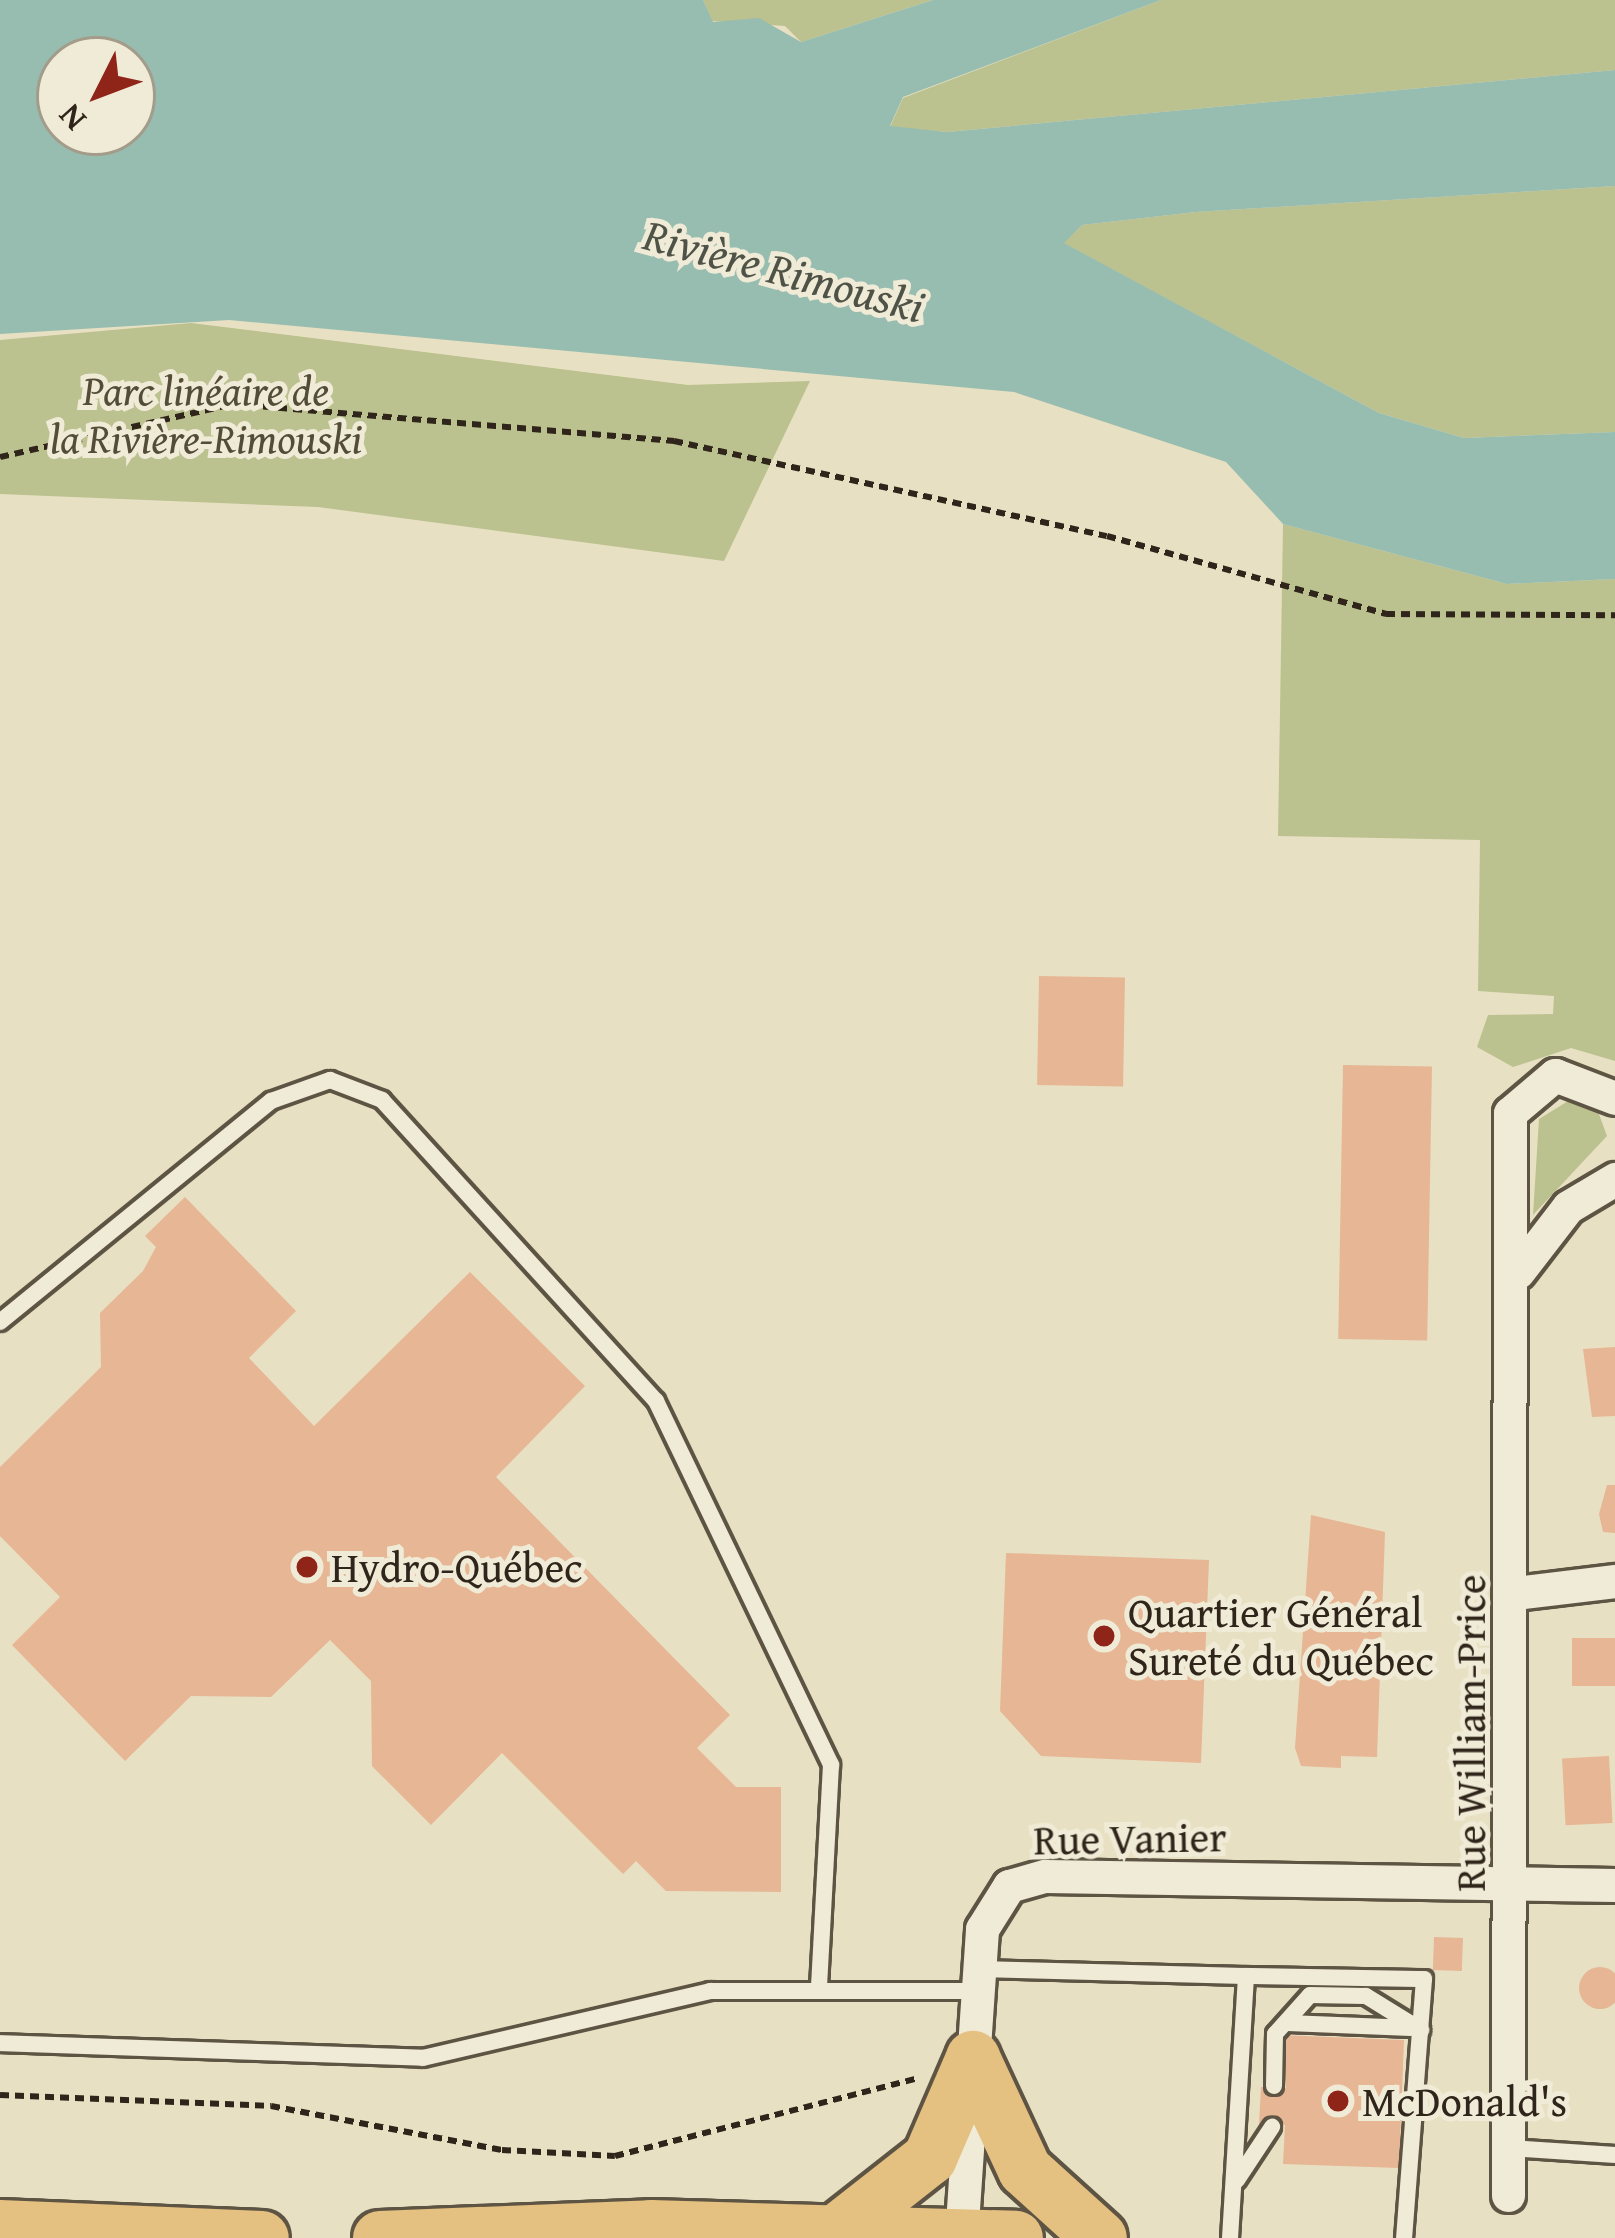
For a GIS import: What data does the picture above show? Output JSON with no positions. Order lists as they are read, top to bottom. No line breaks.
{"streets":{"street":["Rue William-Price","Rue Vanier"]},"crossings":[["Rue William-Price","Rue Vanier"]],"water":["Rivière Rimouski"],"parks":["Parc linéaire de la Rivière-Rimouski"],"places":["Hydro-Québec","Quartier Général Sureté du Québec","McDonald's"],"north":"bottom left"}
